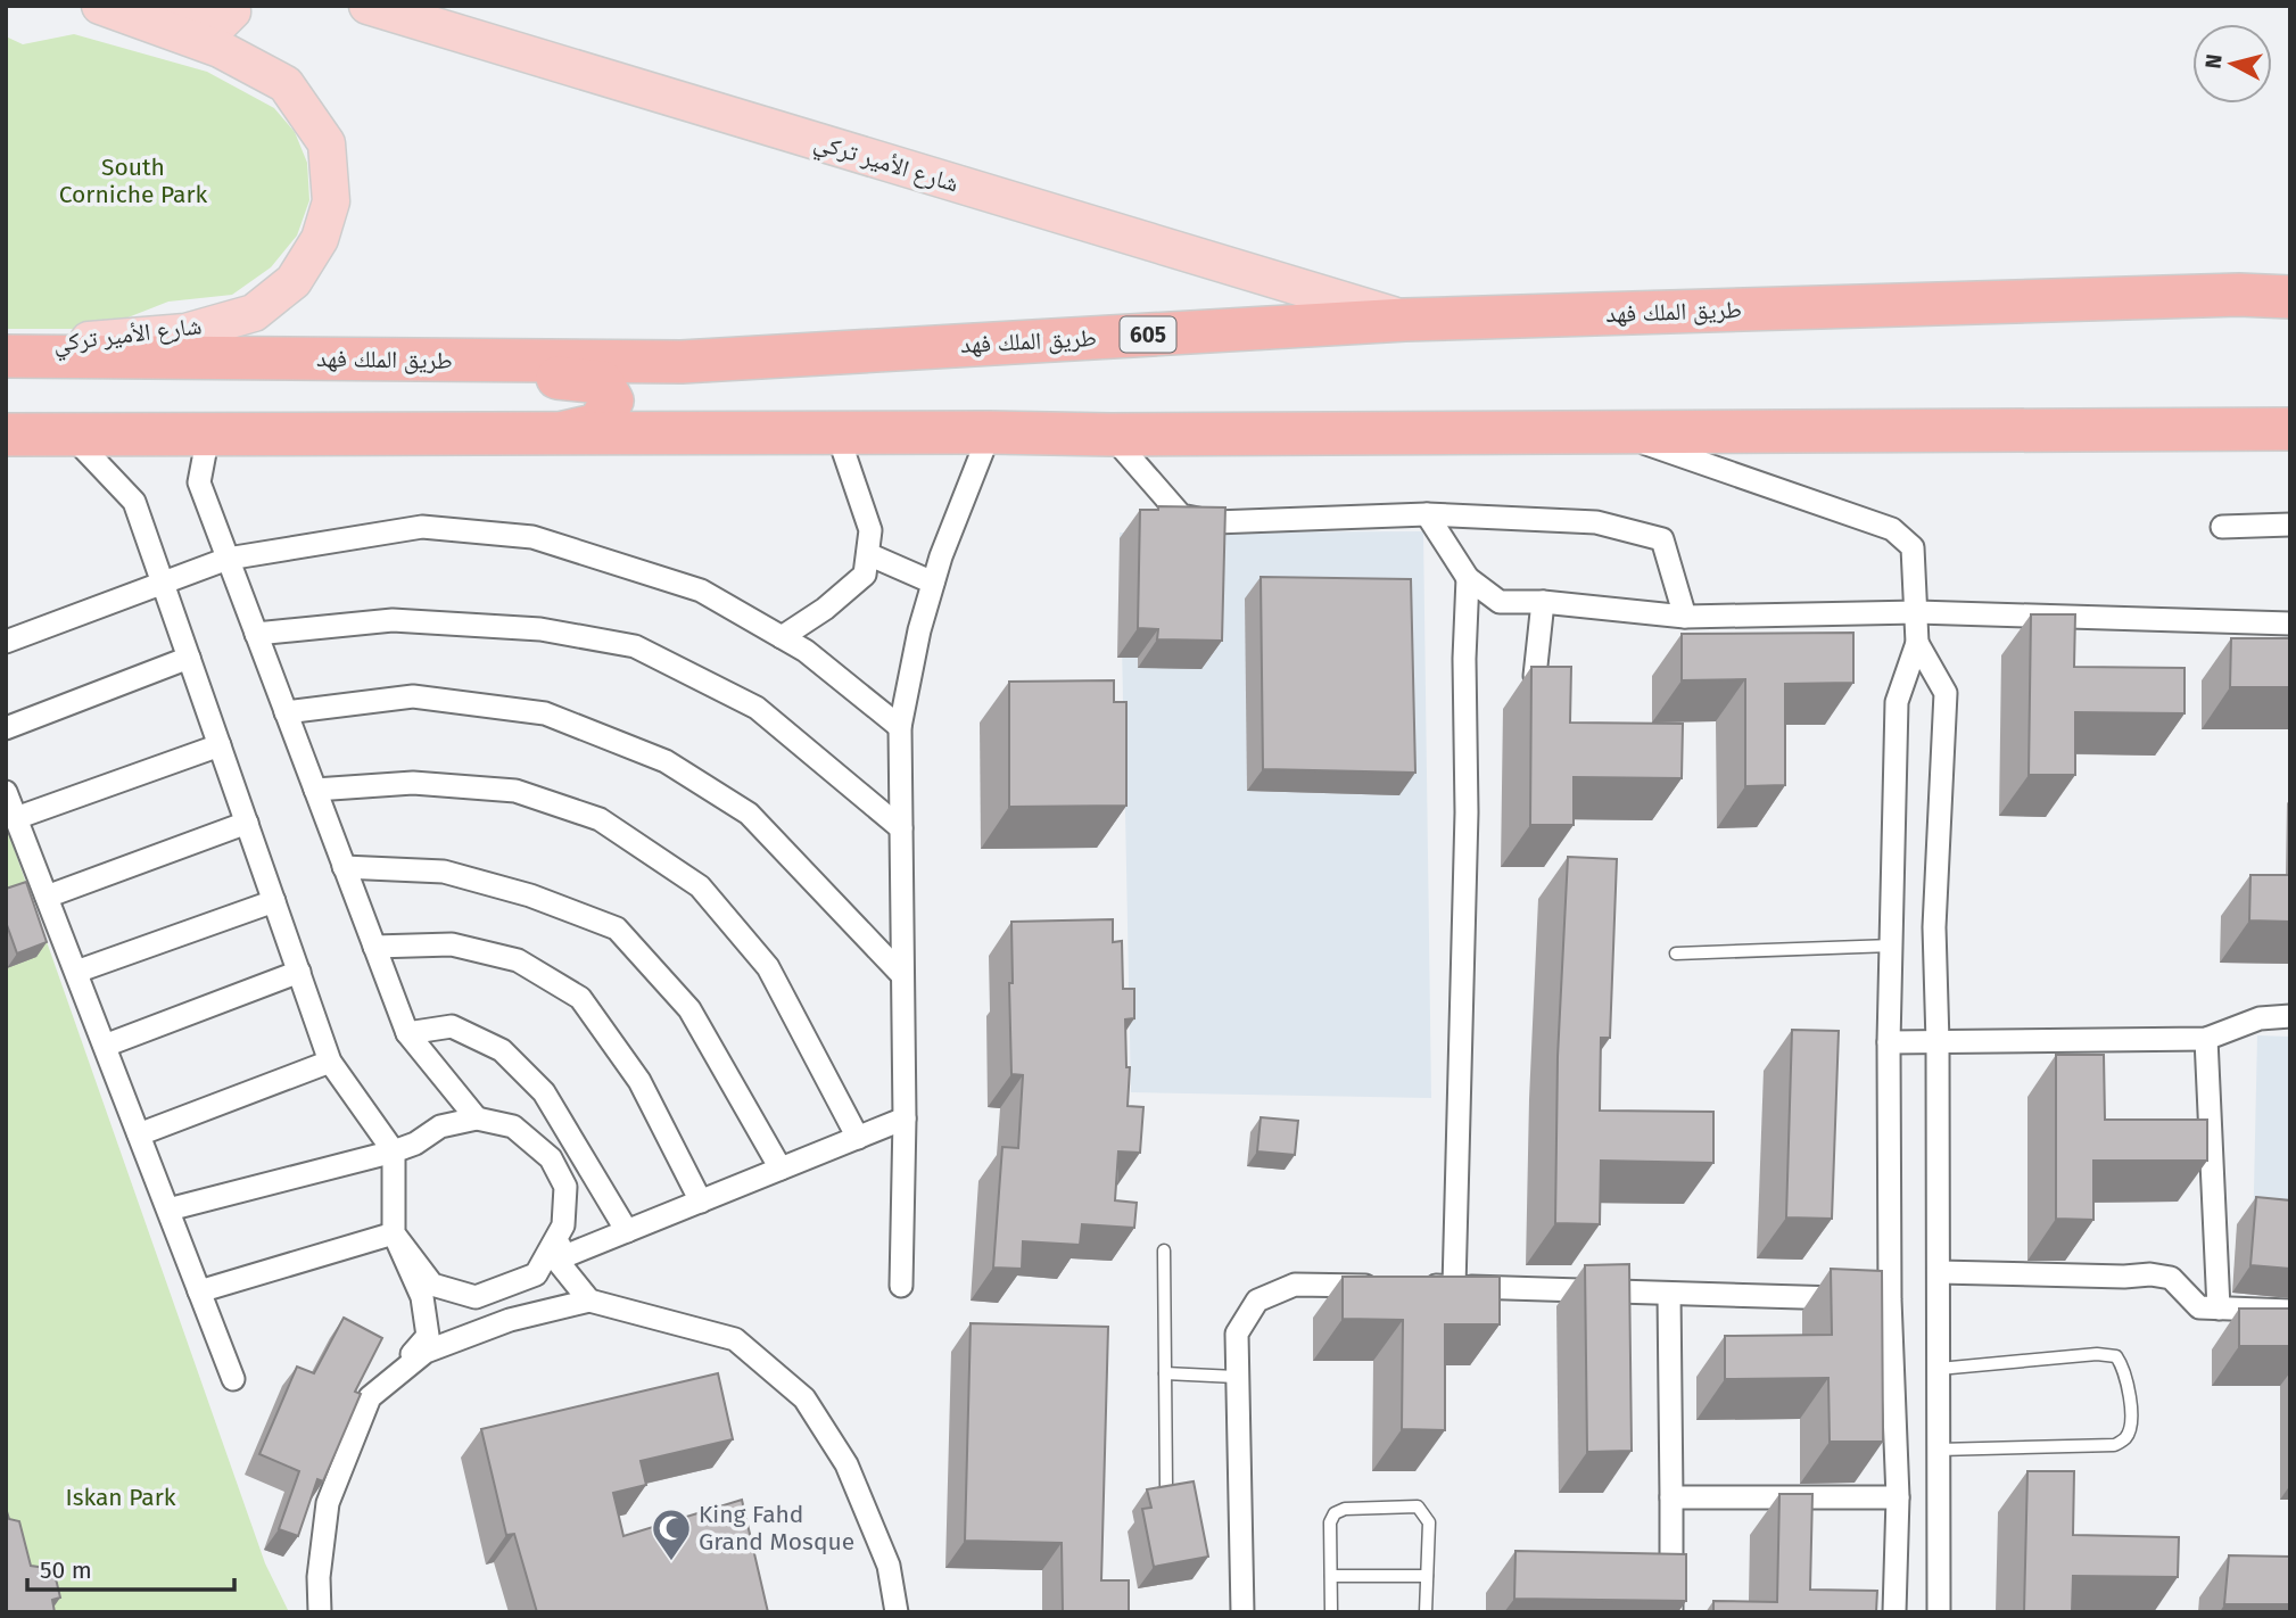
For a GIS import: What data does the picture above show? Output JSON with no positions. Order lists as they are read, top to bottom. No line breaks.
{"streets":{"highway":["طريق الملك فهد","605"],"main road":["شارع الأمير تركي"]},"crossings":[["شارع الأمير تركي","طريق الملك فهد"]],"parks":["South Corniche Park","Iskan Park"],"places":{"mosque":["King Fahd Grand Mosque"]},"scale_bar":"50 m","north":"left"}
